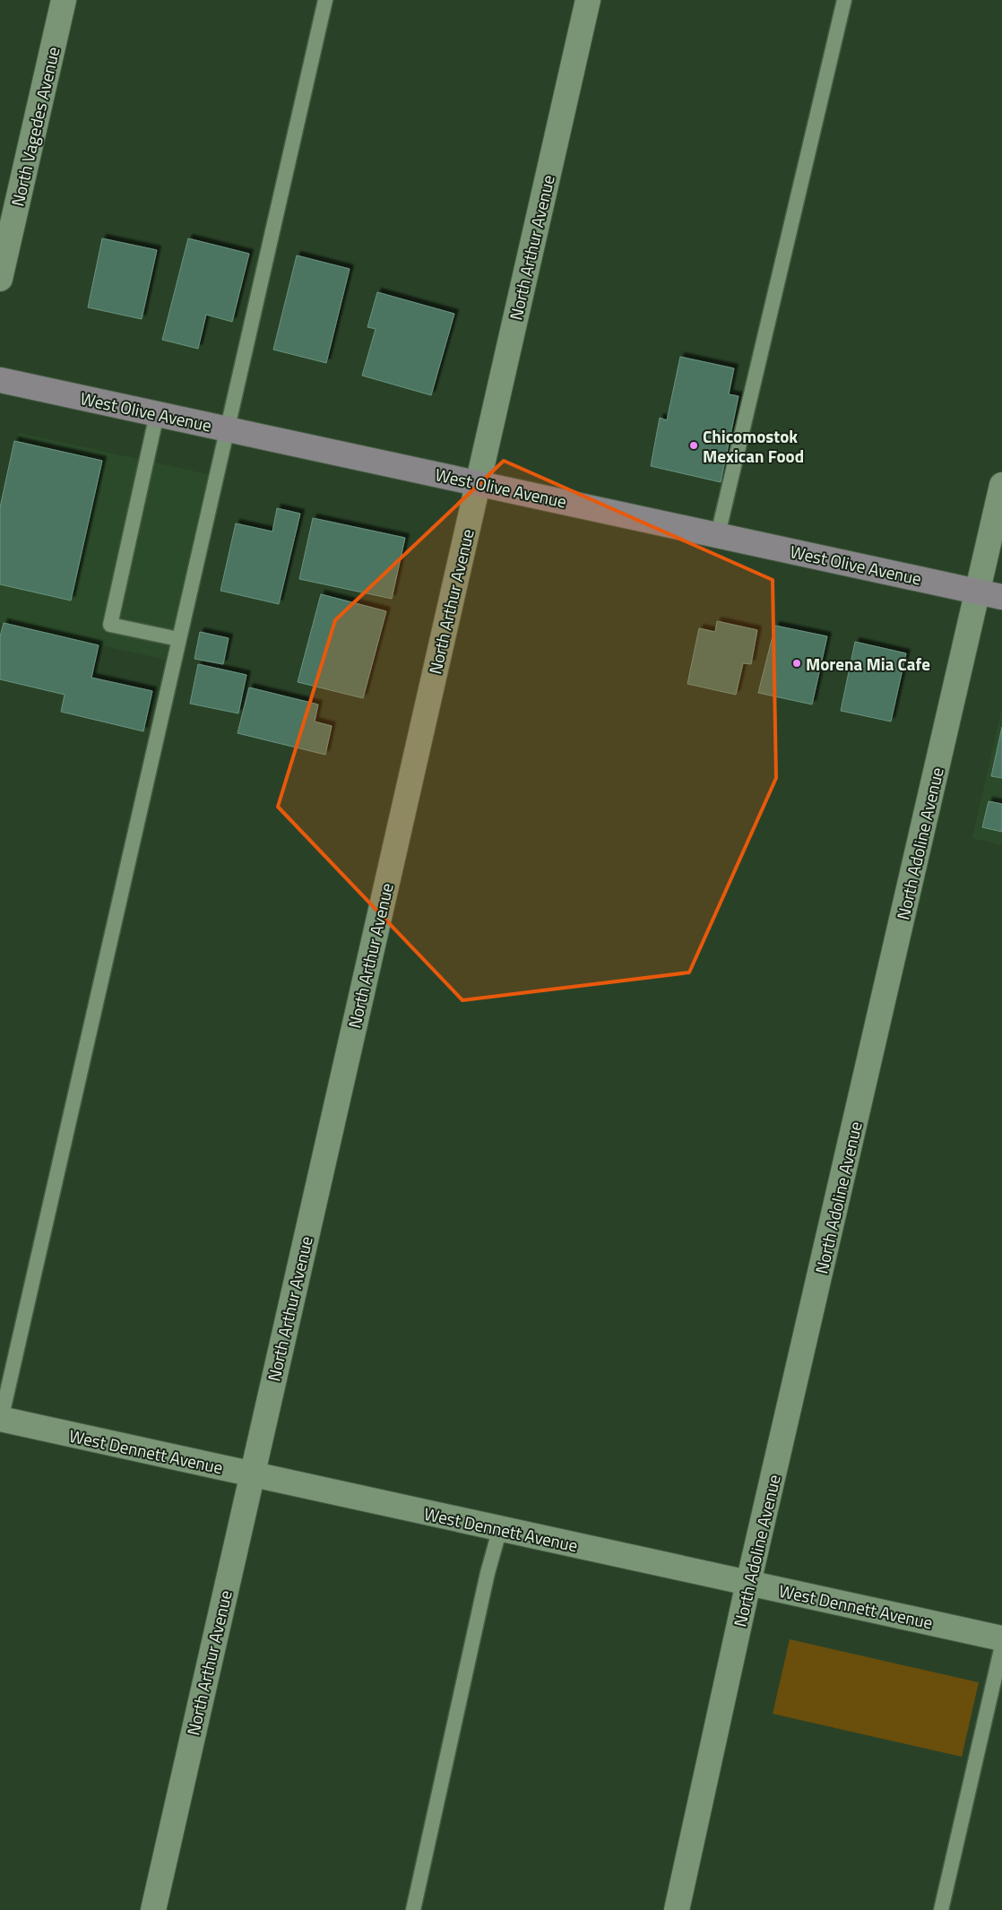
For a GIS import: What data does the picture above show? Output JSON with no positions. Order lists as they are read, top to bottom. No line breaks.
{"streets":{"main road":["West Olive Avenue"],"street":["North Vagedes Avenue","North Arthur Avenue","North Adoline Avenue","West Dennett Avenue"]},"crossings":[["North Arthur Avenue","West Olive Avenue"],["North Arthur Avenue","West Dennett Avenue"],["West Olive Avenue","North Adoline Avenue"],["North Adoline Avenue","West Dennett Avenue"]],"places":["Chicomostok Mexican Food","Morena Mia Cafe"]}
